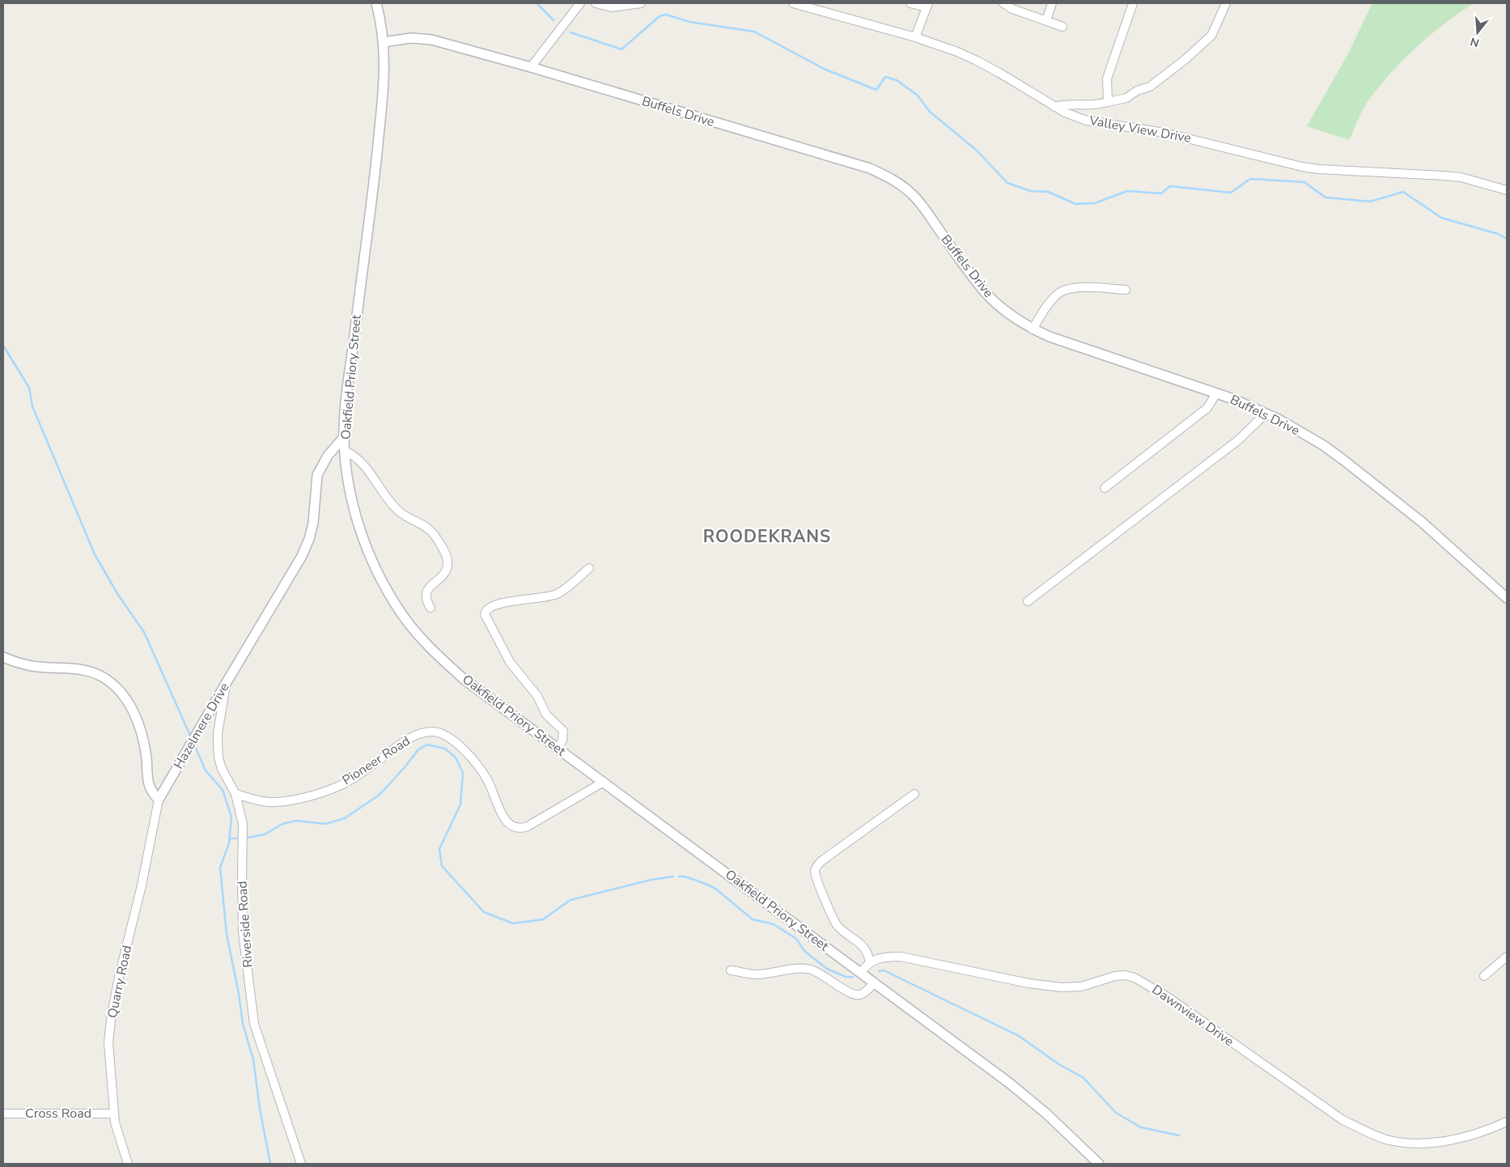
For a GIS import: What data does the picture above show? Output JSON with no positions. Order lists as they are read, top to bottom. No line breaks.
{"streets":{"street":["Buffels Drive","Valley View Drive","Oakfield Priory Street","Hazelmere Drive","Pioneer Road","Riverside Road","Quarry Road","Dawnview Drive","Cross Road"]},"crossings":[["Buffels Drive","Oakfield Priory Street"],["Oakfield Priory Street","Hazelmere Drive"],["Oakfield Priory Street","Pioneer Road"],["Hazelmere Drive","Riverside Road"],["Hazelmere Drive","Quarry Road"],["Pioneer Road","Riverside Road"],["Quarry Road","Cross Road"]],"districts":["ROODEKRANS"],"north":"bottom"}
